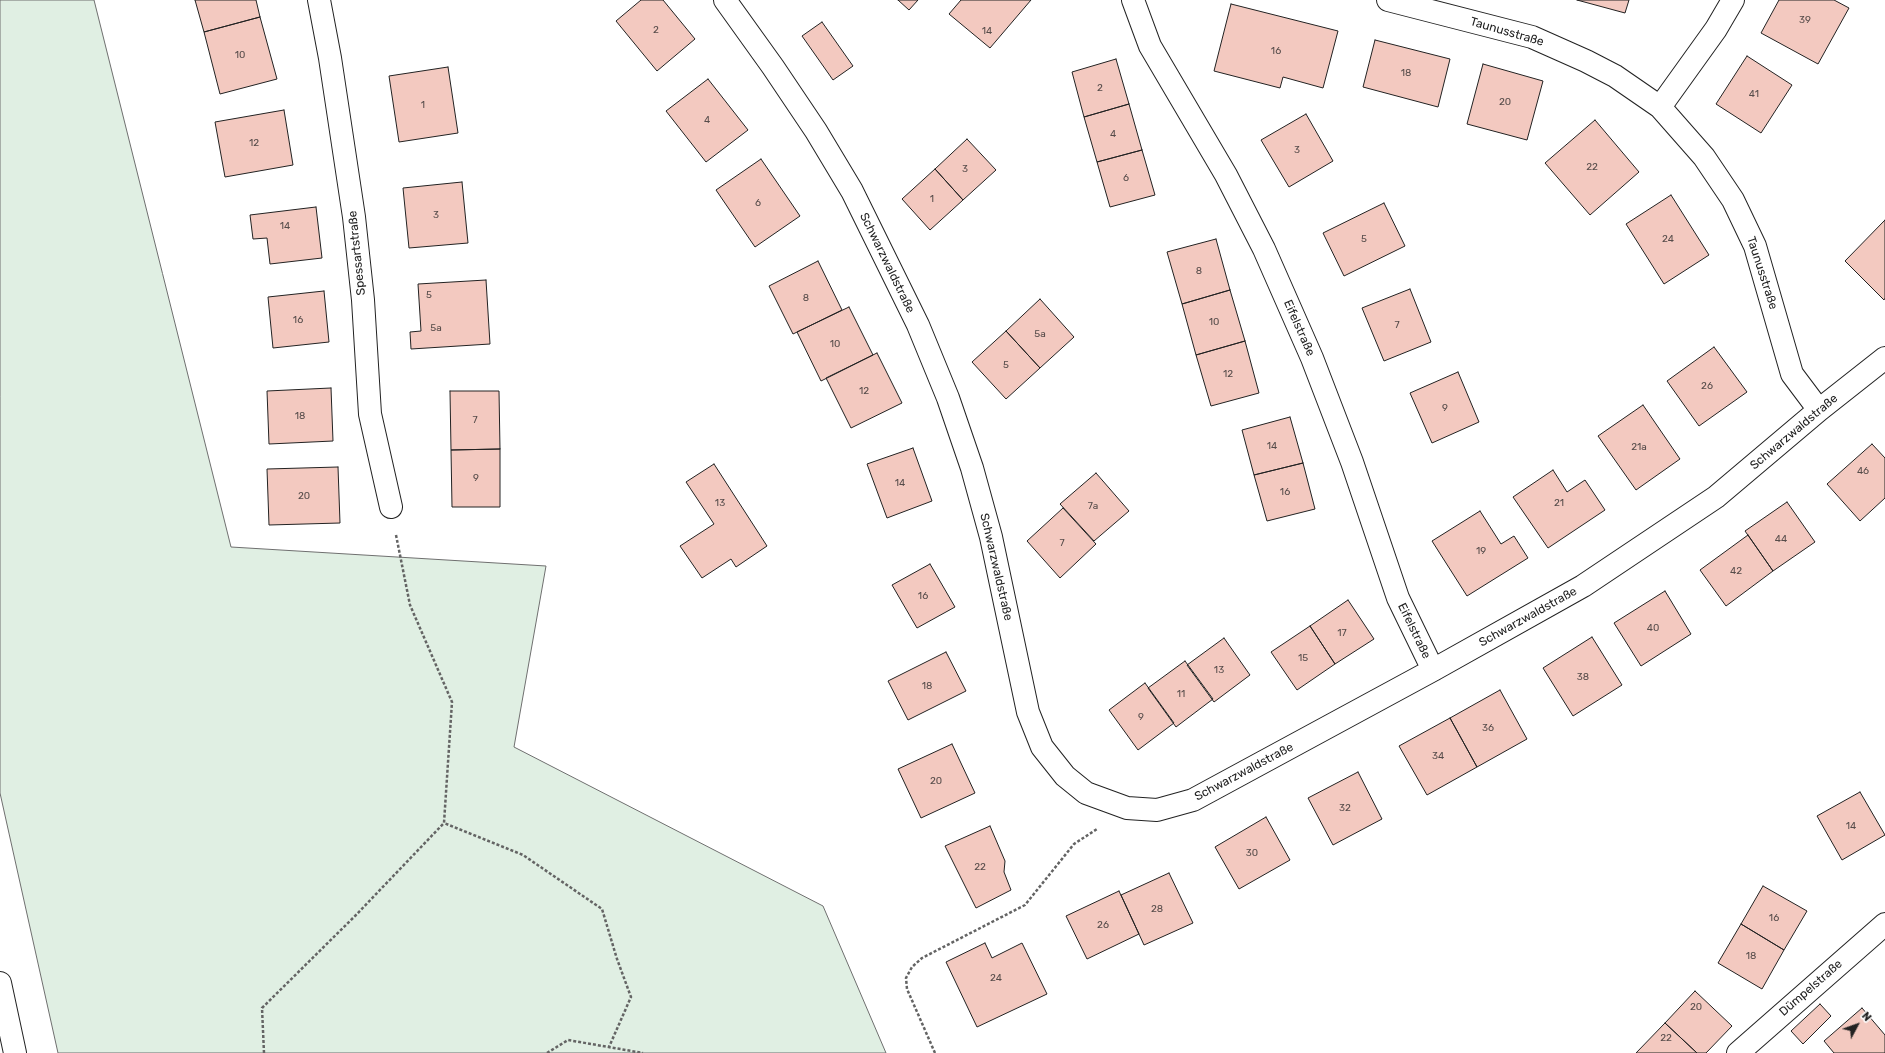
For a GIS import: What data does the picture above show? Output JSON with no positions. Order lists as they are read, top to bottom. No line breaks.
{"streets":{"main road":["Taunusstraße","Spessartstraße","Schwarzwaldstraße","Eifelstraße","Dümpelstraße"]},"crossings":[["Taunusstraße","Schwarzwaldstraße"],["Schwarzwaldstraße","Eifelstraße"]],"house_numbers":["39","2","14","16","10","18","2","41","20","1","4","4","12","3","22","3","6","1","6","3","14","5","24","8","5","8","16","10","7","5a","5a","10","5","12","26","12","9","18","7","14","21a","46","9","14","16","20","13","21","7a","44","7","19","42","16","40","17","15","13","38","18","11","9","36","34","20","32","14","30","22","28","16","26","18","24","20","22"],"north":"top right"}
